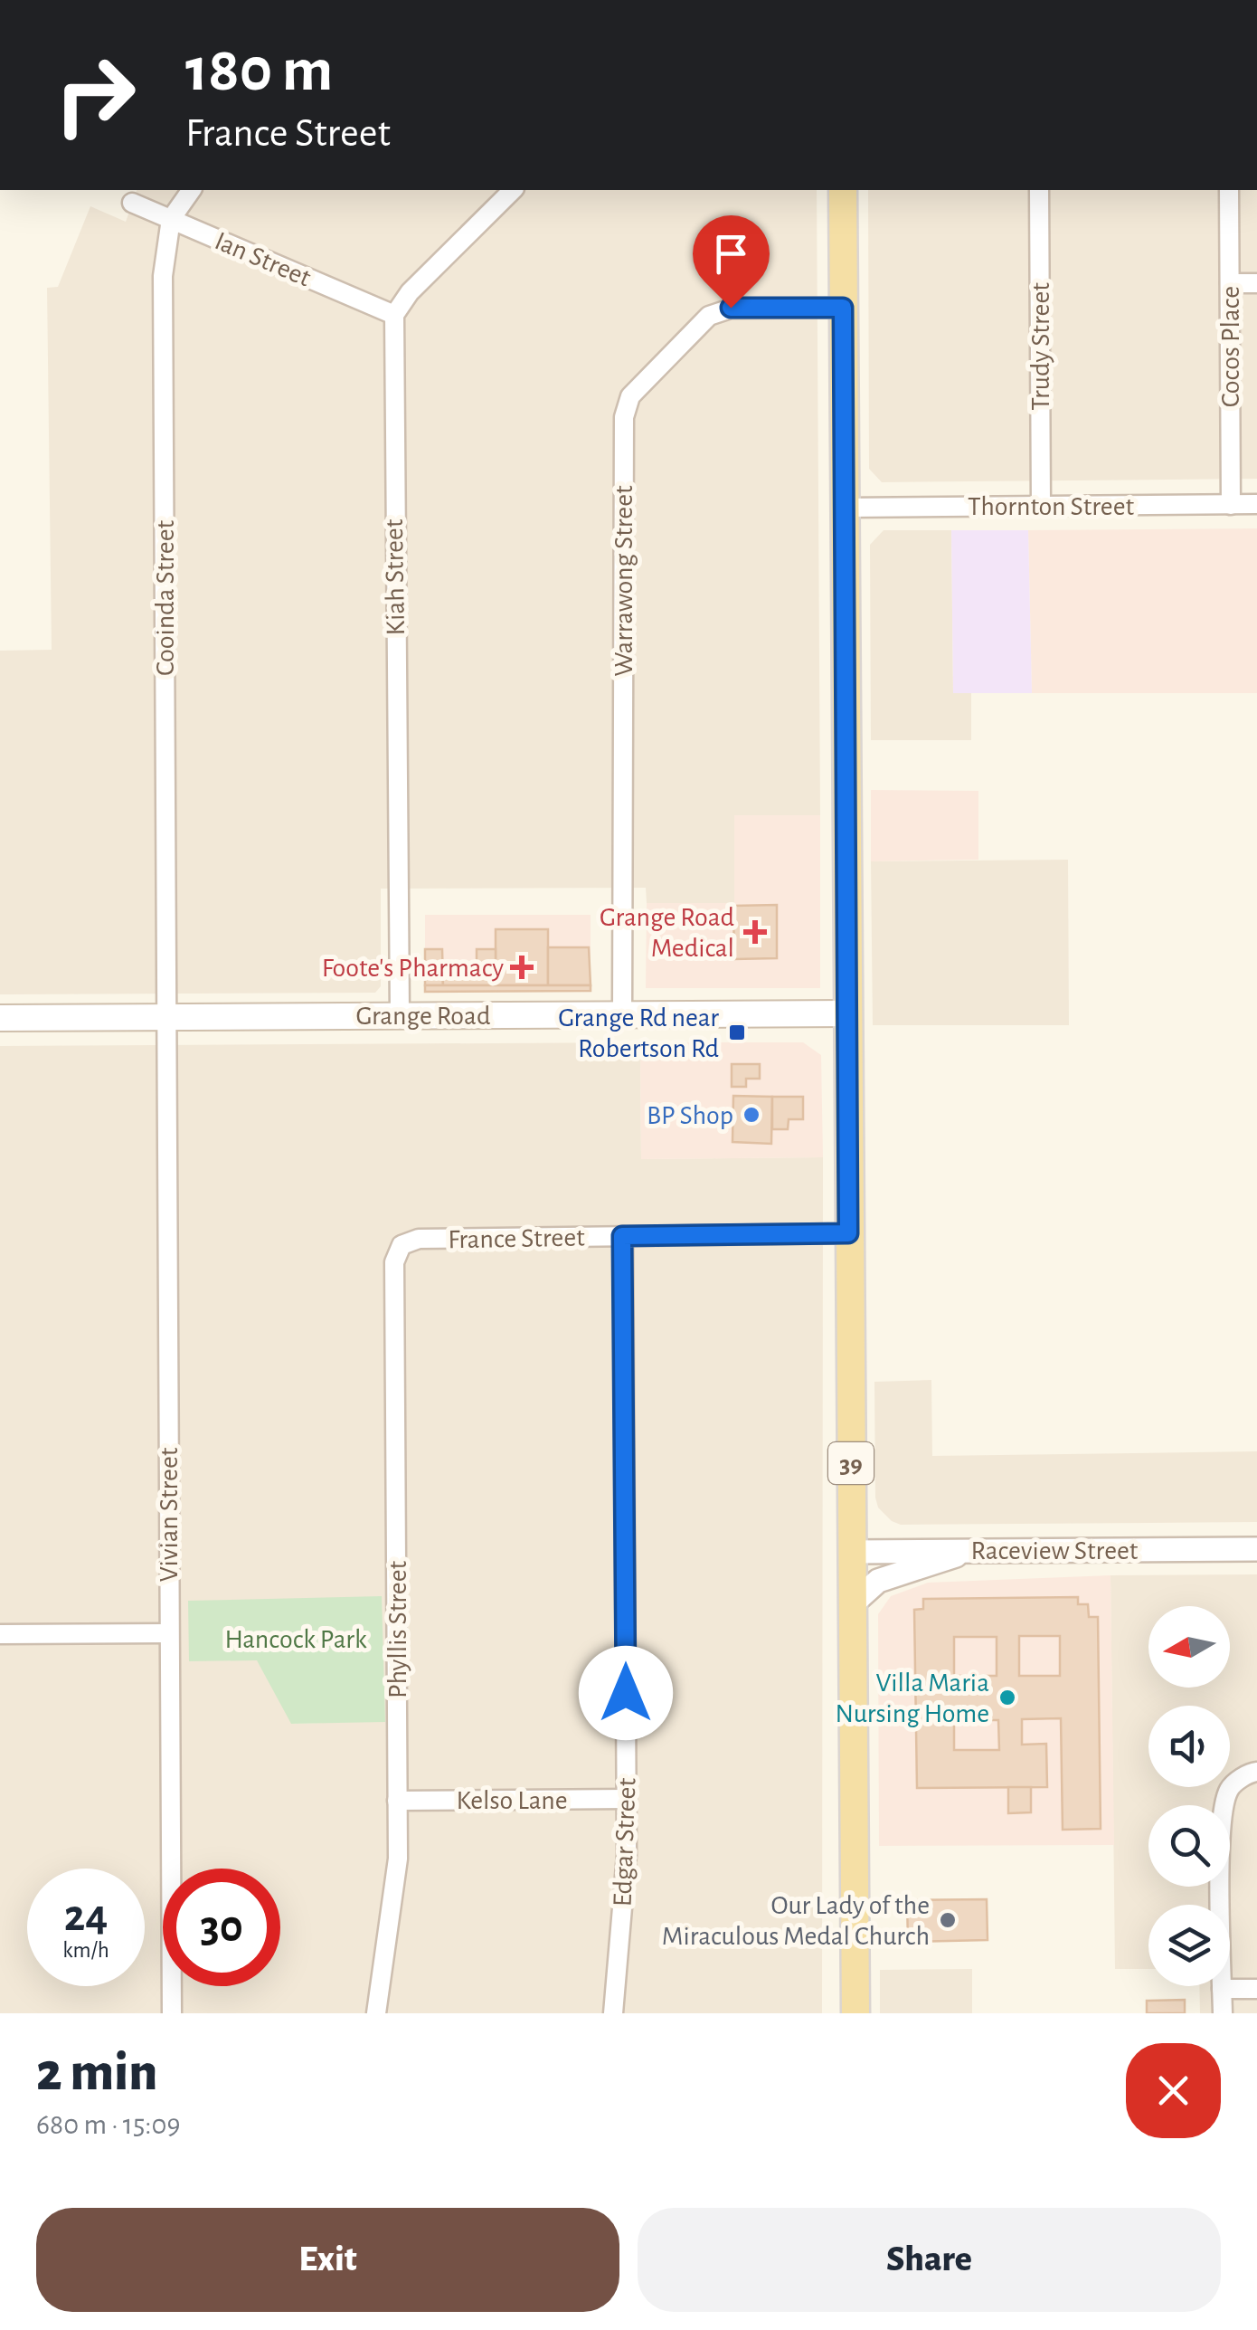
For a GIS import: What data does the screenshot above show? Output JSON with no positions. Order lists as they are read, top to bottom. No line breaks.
{"streets":{"main road":["Grange Road","39"],"street":["Ian Street","Trudy Street","Cocos Place","Thornton Street","Kiah Street","Warrawong Street","Cooinda Street","France Street","Vivian Street","Raceview Street","Phyllis Street","Kelso Lane","Edgar Street"]},"crossings":[["Ian Street","Kiah Street"],["Ian Street","Cooinda Street"],["Trudy Street","Thornton Street"],["Cocos Place","Thornton Street"],["Thornton Street","39"],["Kiah Street","Grange Road"],["Warrawong Street","Grange Road"],["Warrawong Street","39"],["Cooinda Street","Grange Road"],["Cooinda Street","Vivian Street"],["Grange Road","39"],["Grange Road","Vivian Street"],["France Street","39"],["France Street","Phyllis Street"],["France Street","Edgar Street"],["39","Raceview Street"],["Phyllis Street","Kelso Lane"],["Kelso Lane","Edgar Street"]],"parks":["Hancock Park"],"places":{"health":["Grange Road Medical","Foote's Pharmacy"],"transit":["Grange Rd near Robertson Rd"],"other":["BP Shop","Villa Maria Nursing Home","Our Lady of the Miraculous Medal Church"]},"north":"left","page":{"turn":["180 m","France Street"],"speed":"24 km/h","limit":"30","heading":["2 min","680 m · 15:09"],"buttons":["Exit","Share"]}}
